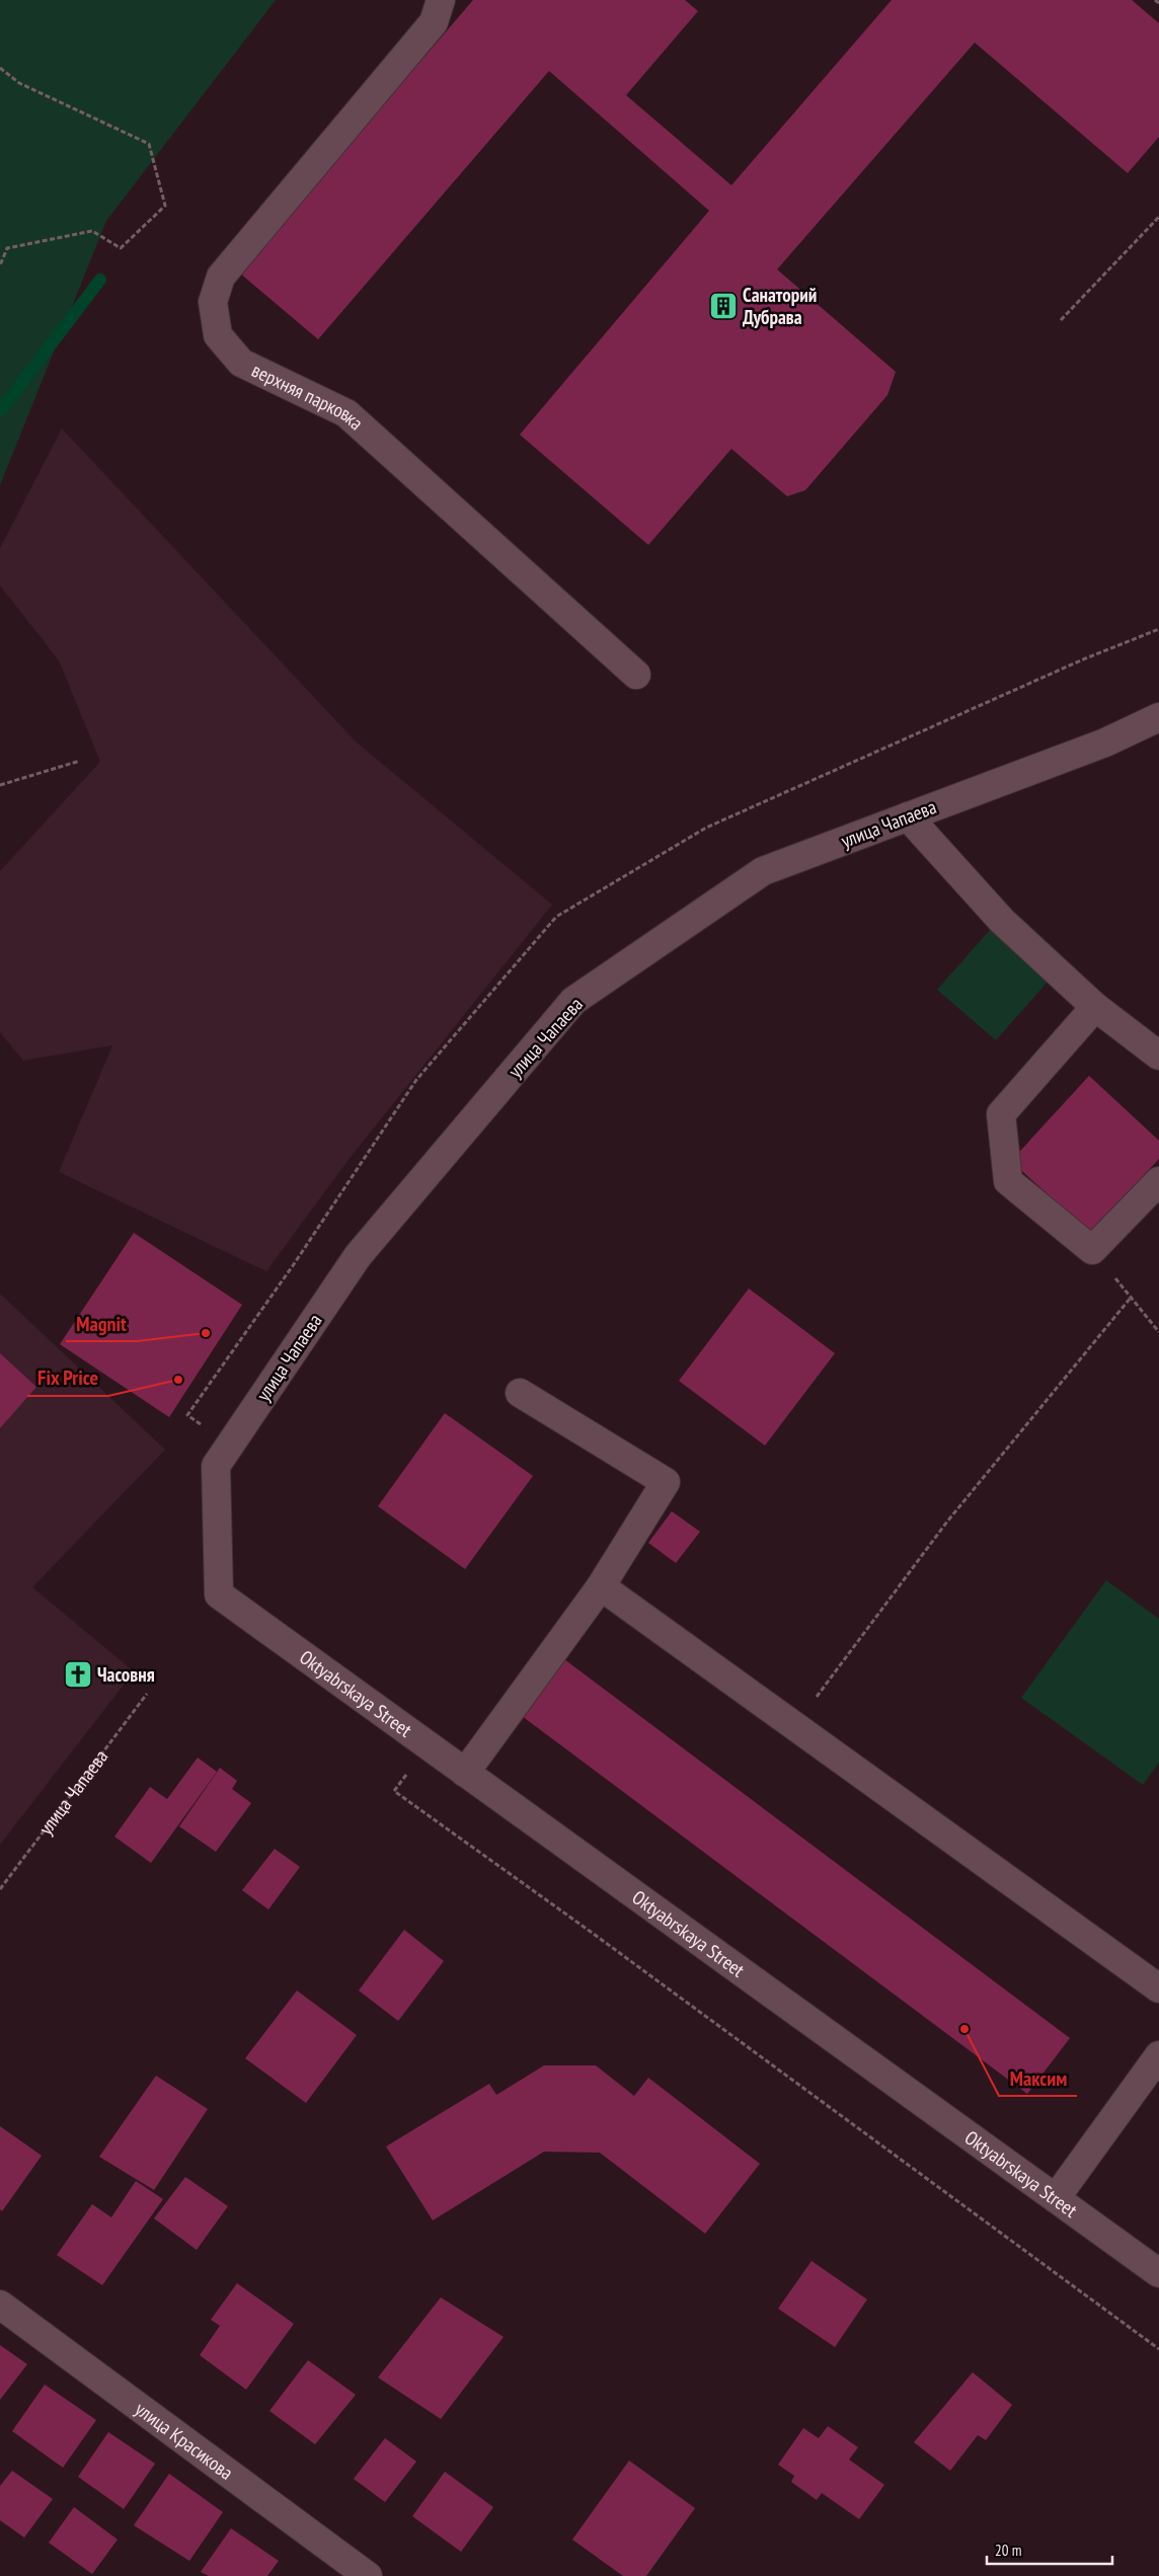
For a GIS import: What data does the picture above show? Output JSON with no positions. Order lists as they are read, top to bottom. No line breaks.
{"streets":{"street":["верхняя парковка","улица Чапаева","Oktyabrskaya Street","улица Красикова"]},"crossings":[["улица Чапаева","Oktyabrskaya Street"]],"places":{"building":["Санаторий Дубрава"],"other":["Magnit","Fix Price","Максим"],"church":["Часовня"]},"scale_bar":"20 m"}
